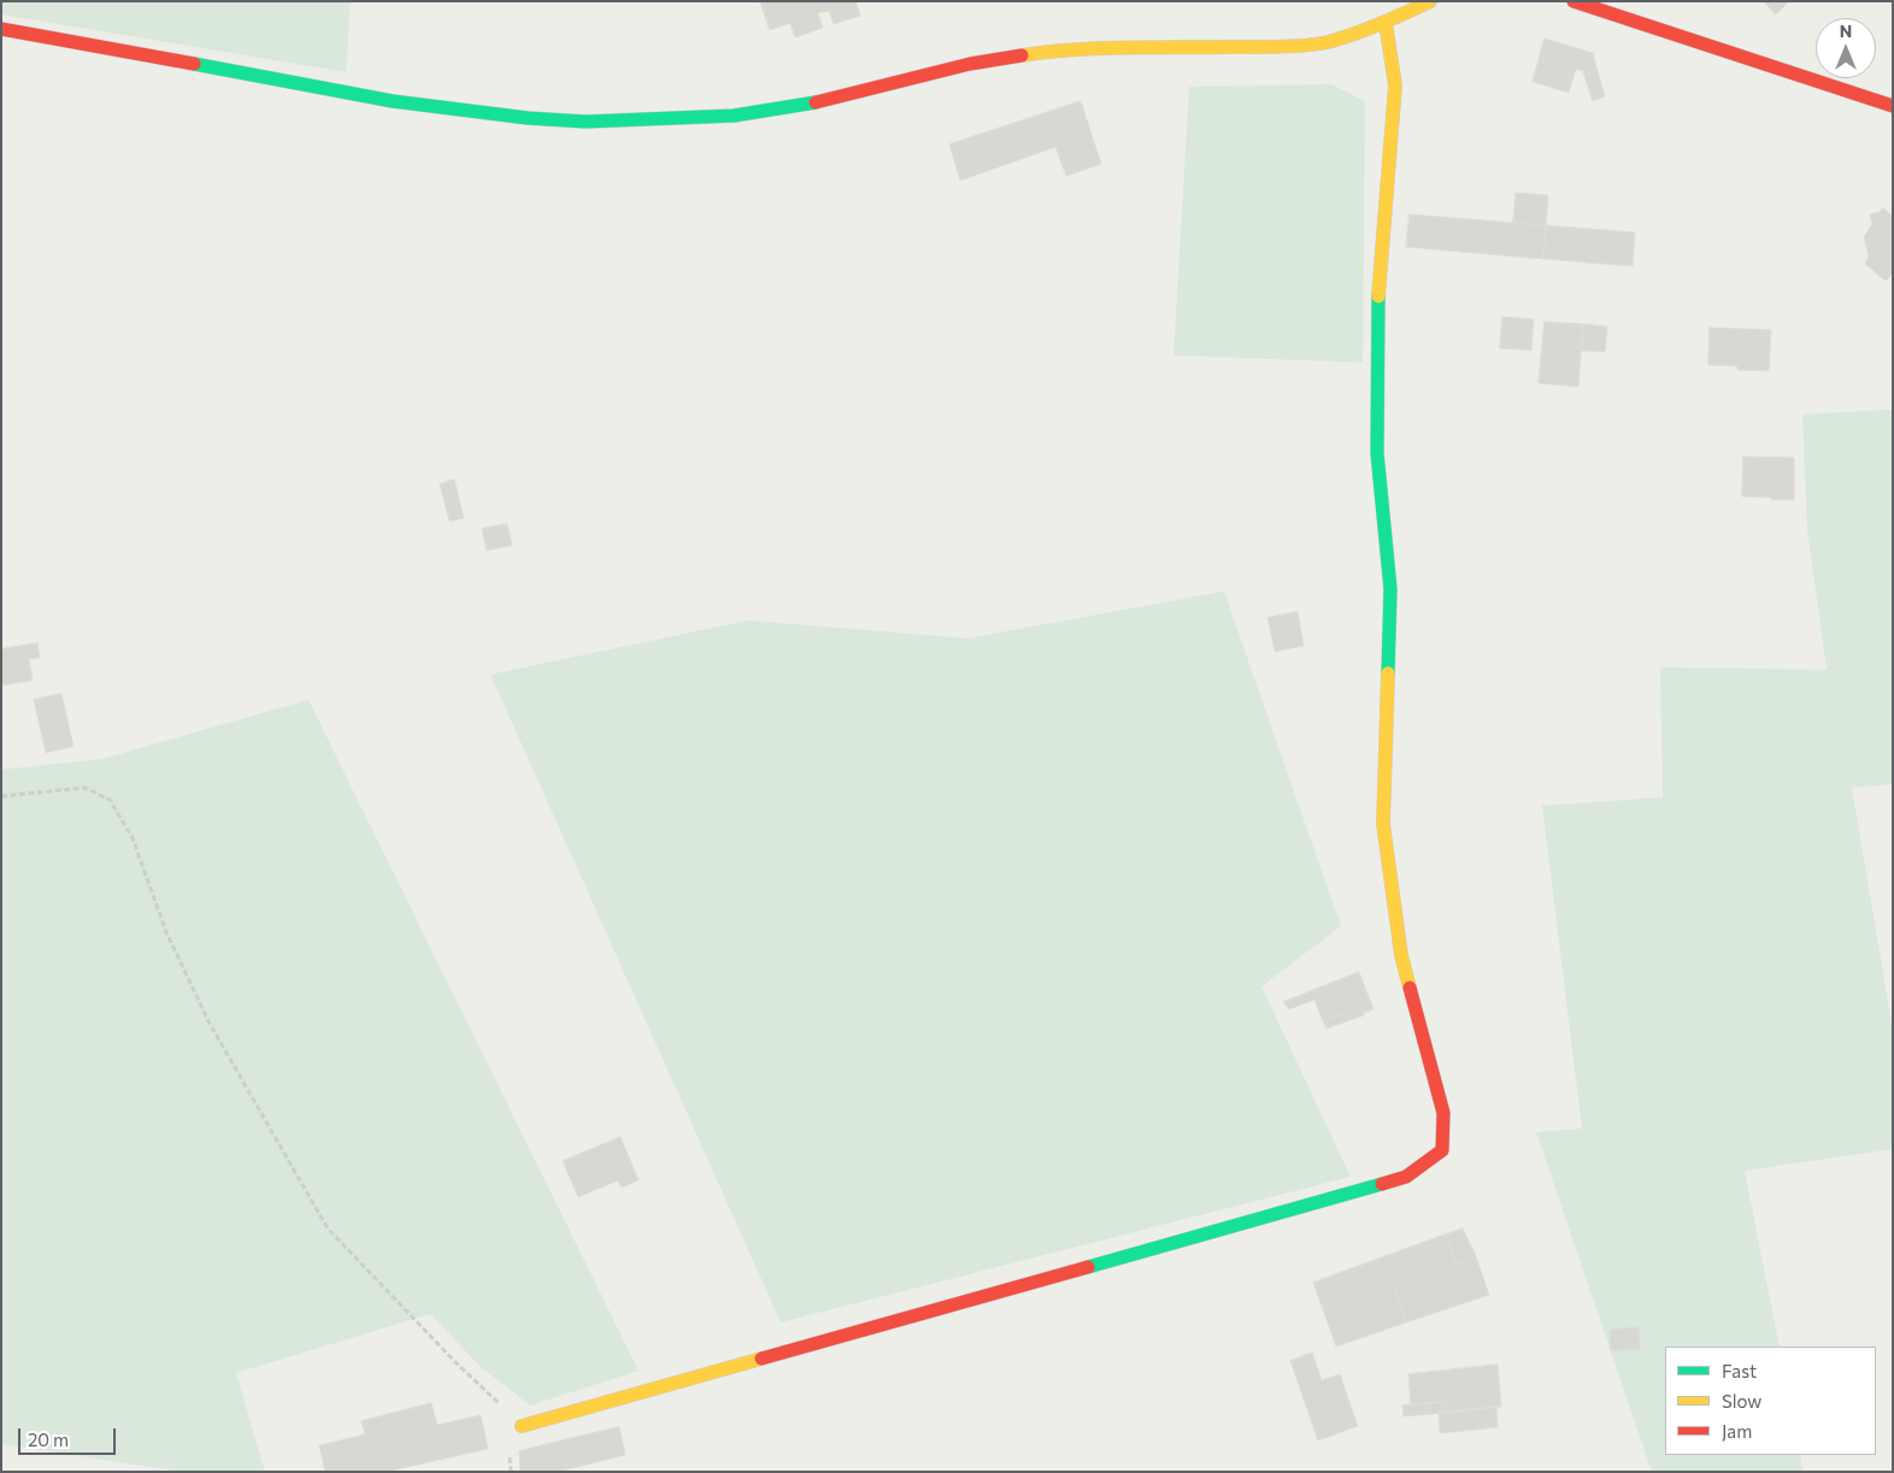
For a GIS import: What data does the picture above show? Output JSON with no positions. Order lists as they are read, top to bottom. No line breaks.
{"legend":["Fast","Slow","Jam"],"scale_bar":"20 m","north":"top"}
